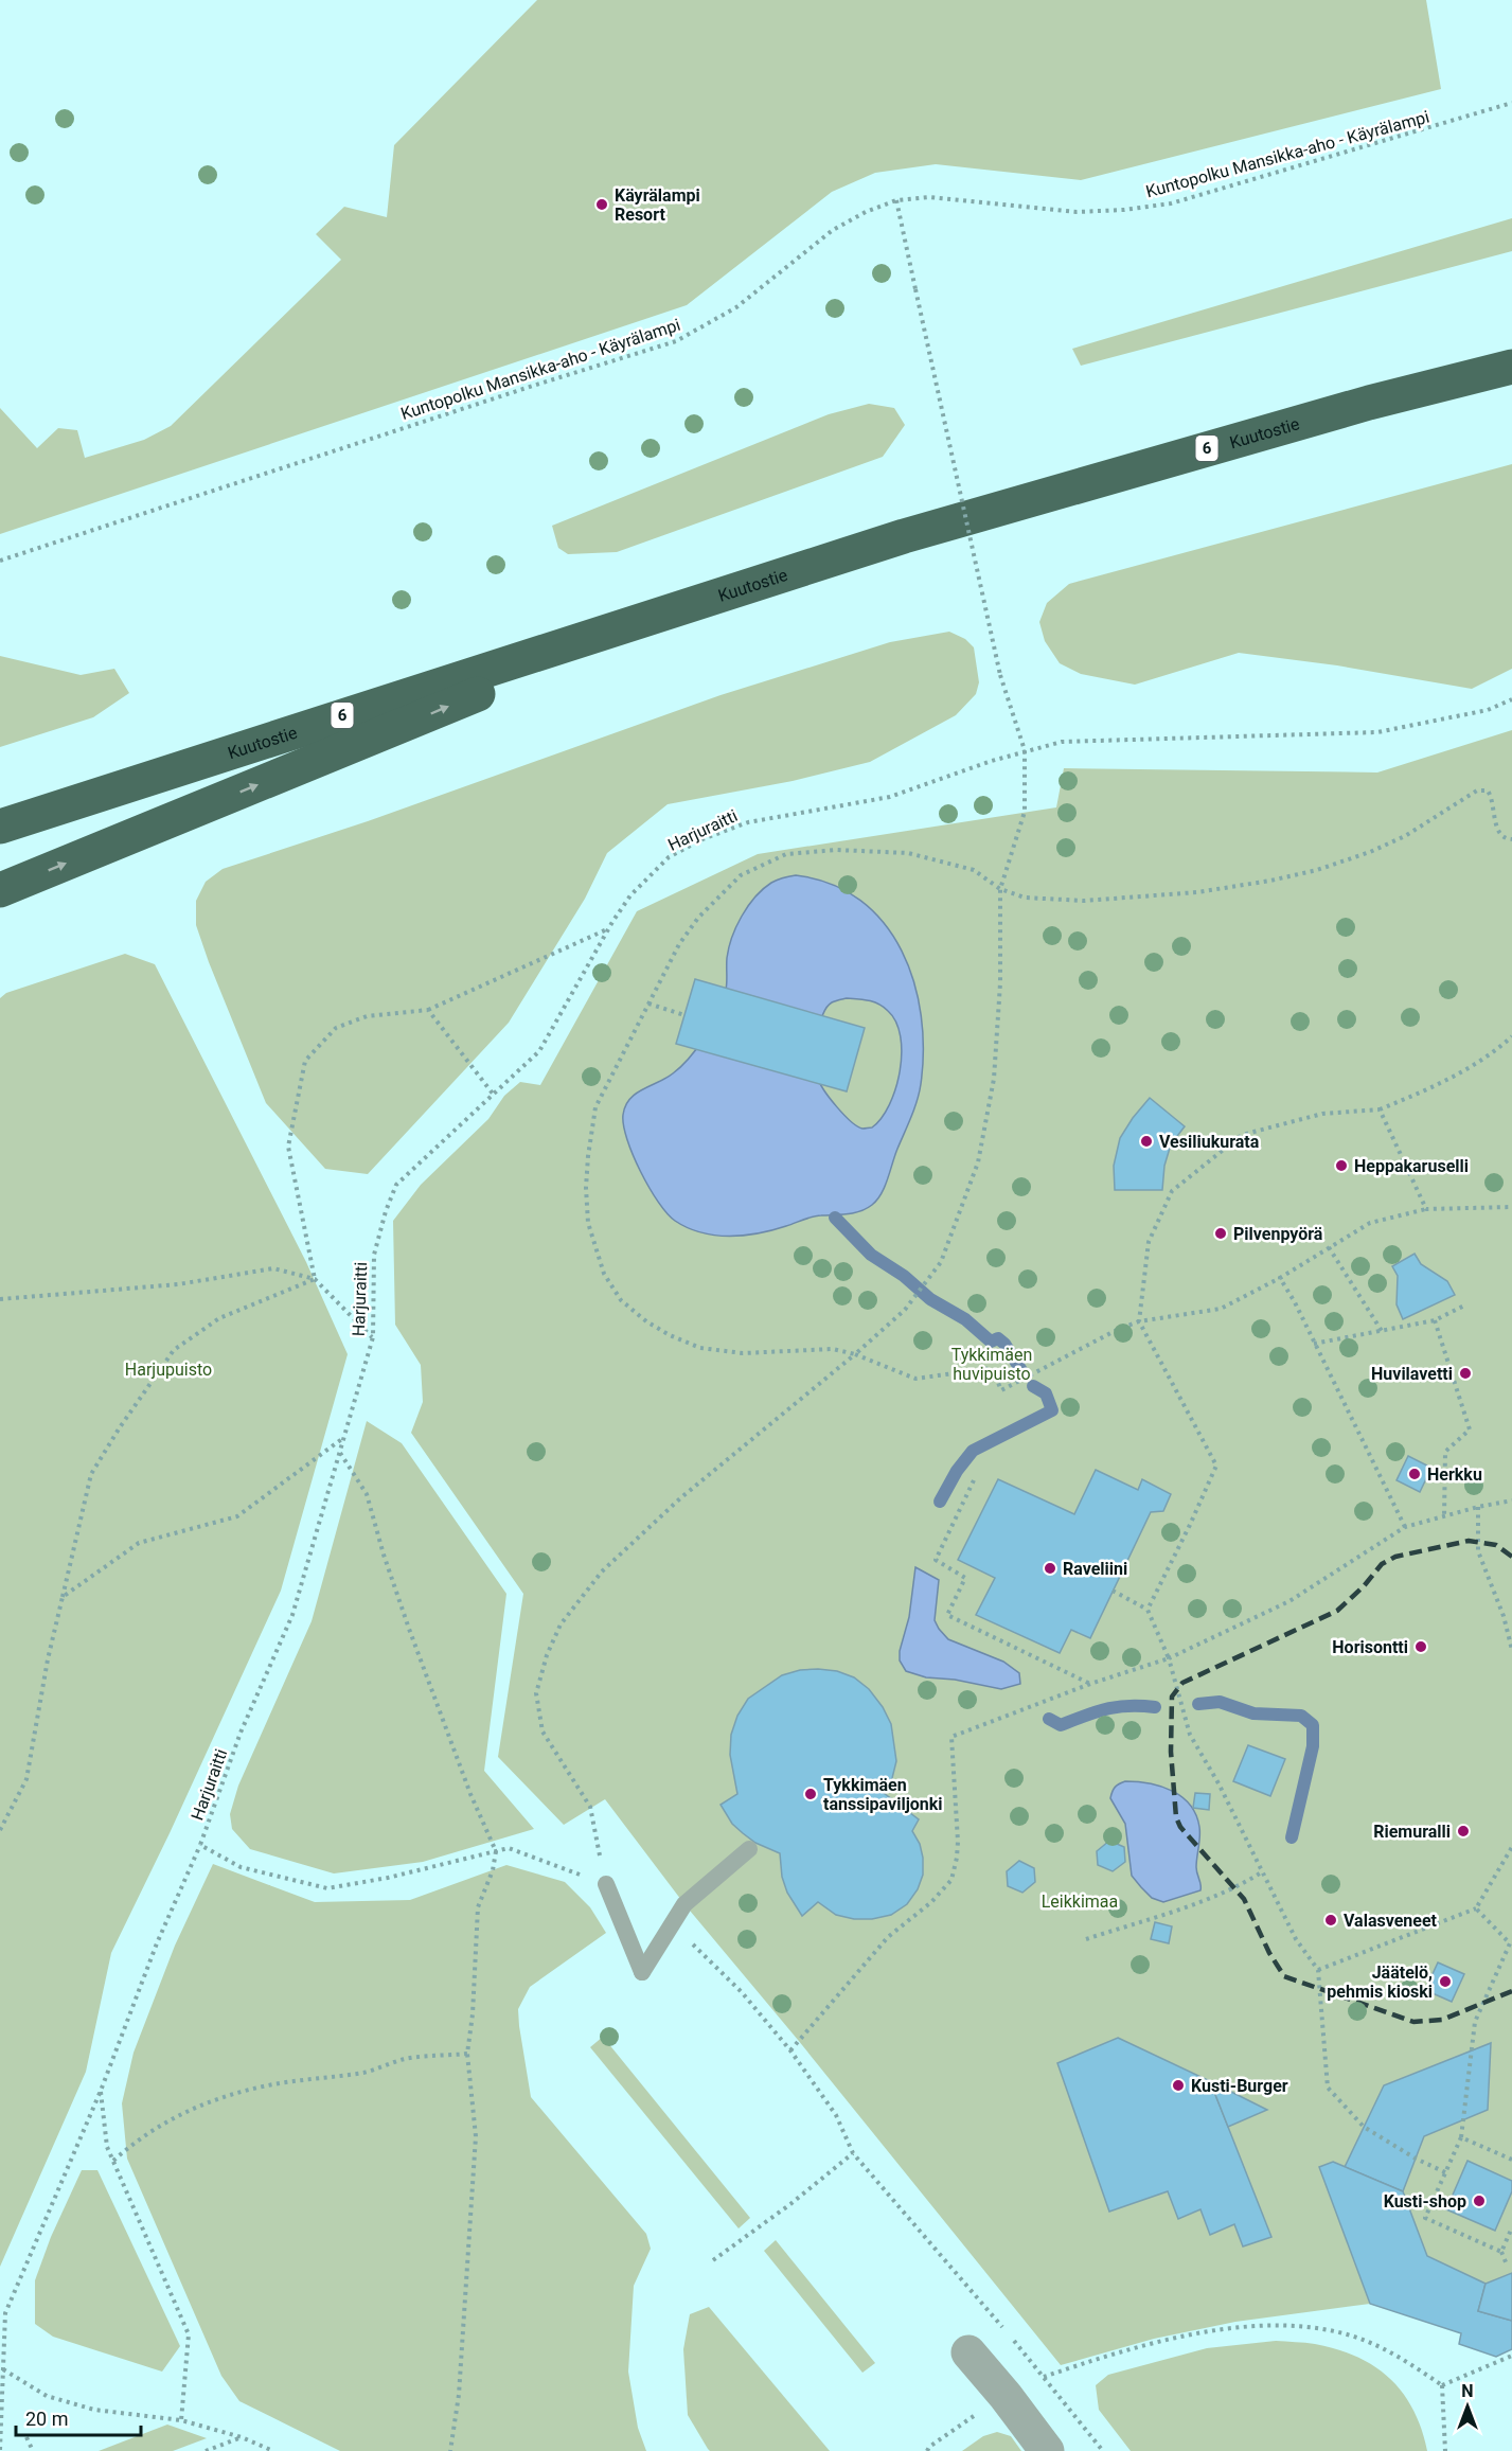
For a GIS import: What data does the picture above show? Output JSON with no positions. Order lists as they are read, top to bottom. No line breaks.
{"streets":{"highway":["Kuutostie","6"],"path":["Kuntopolku Mansikka-aho - Käyrälampi","Harjuraitti"]},"parks":["Tykkimäen huvipuisto","Harjupuisto","Leikkimaa"],"places":["Käyrälampi Resort","Vesiliukurata","Heppakaruselli","Pilvenpyörä","Huvilavetti","Herkku","Raveliini","Horisontti","Tykkimäen tanssipaviljonki","Riemuralli","Valasveneet","Jäätelö, pehmis kioski","Kusti-Burger","Kusti-shop"],"scale_bar":"20 m","north":"top"}
